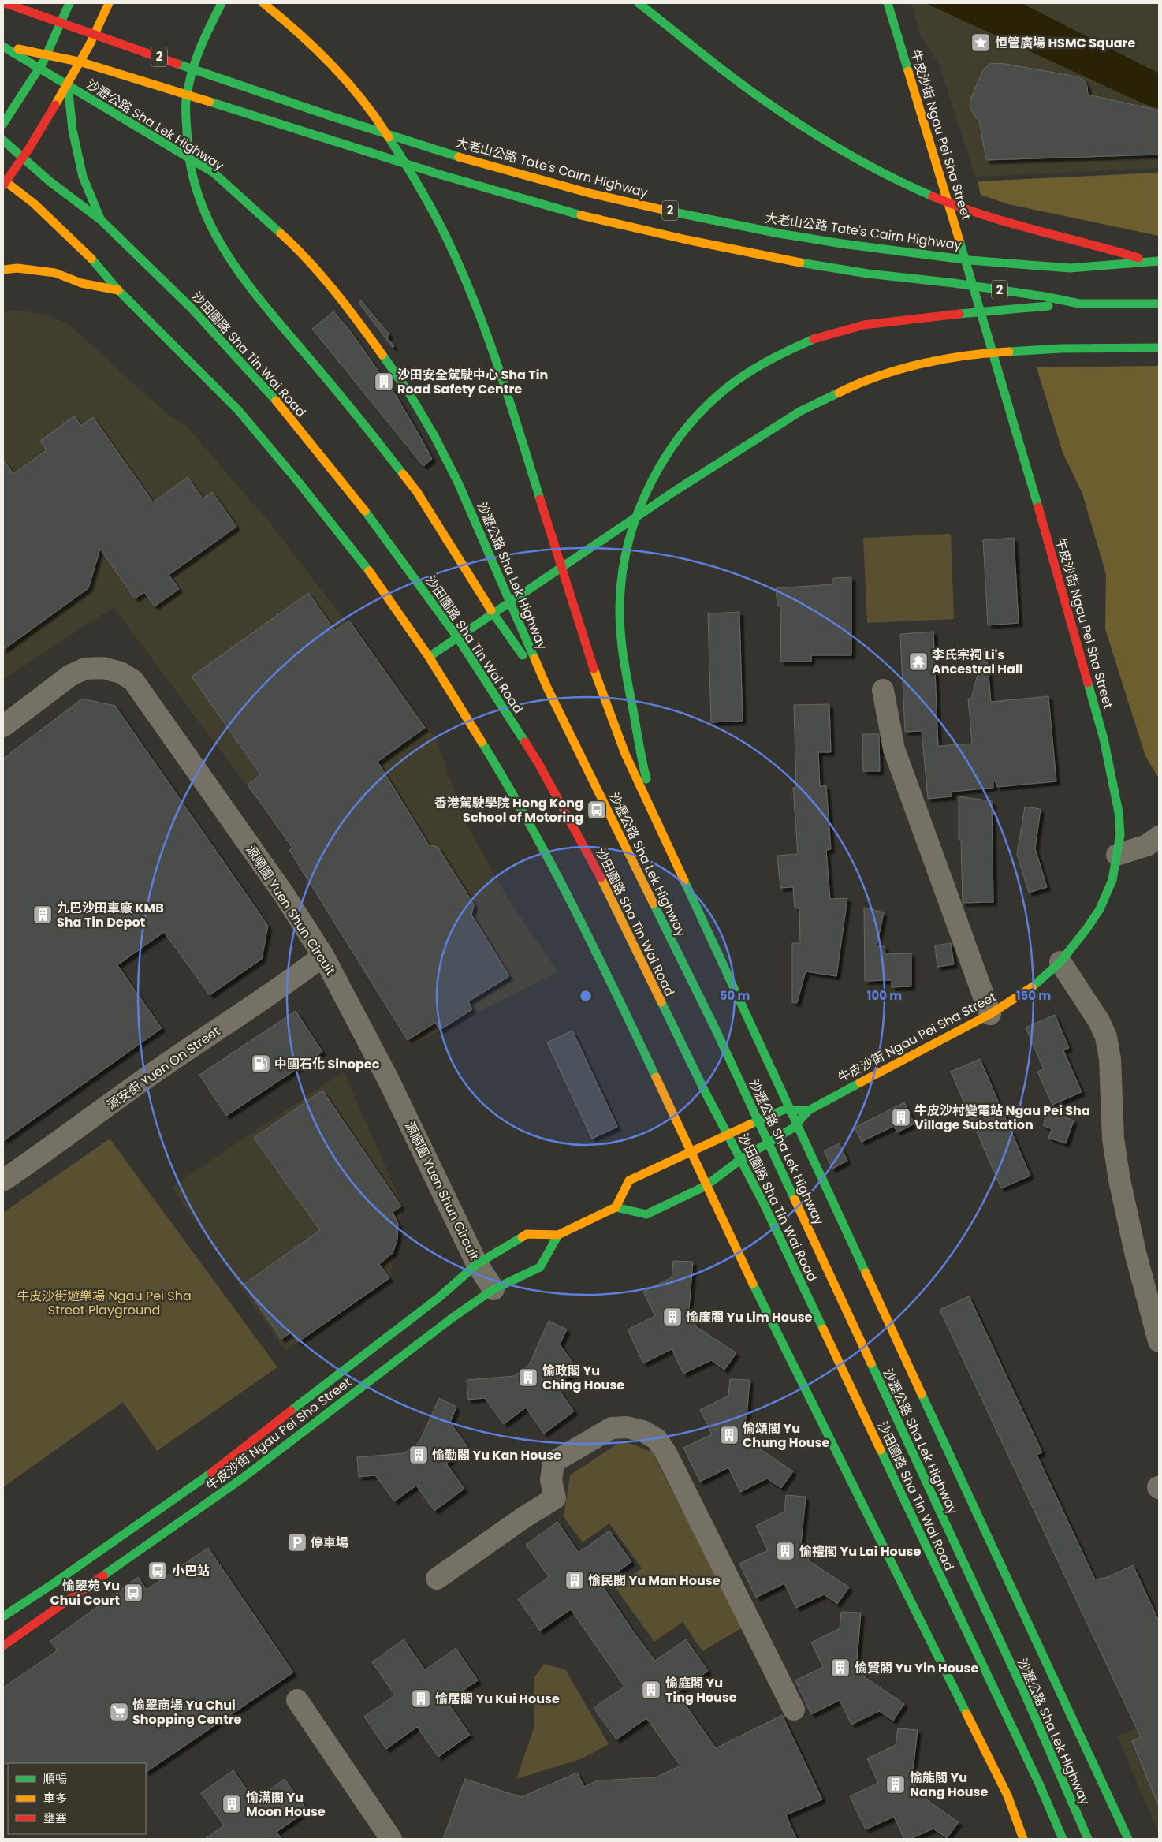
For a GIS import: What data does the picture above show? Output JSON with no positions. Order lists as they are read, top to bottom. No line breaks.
{"streets":{"main road":["2","沙瀝公路 Sha Lek Highway","牛皮沙街 Ngau Pei Sha Street","大老山公路 Tate's Cairn Highway","沙田圍路 Sha Tin Wai Road"],"street":["源順圍 Yuen Shun Circuit","源安街 Yuen On Street"]},"crossings":[["2","沙瀝公路 Sha Lek Highway"],["牛皮沙街 Ngau Pei Sha Street","沙田圍路 Sha Tin Wai Road"],["牛皮沙街 Ngau Pei Sha Street","源順圍 Yuen Shun Circuit"],["源順圍 Yuen Shun Circuit","源安街 Yuen On Street"]],"parks":["牛皮沙街遊樂場 Ngau Pei Sha Street Playground"],"places":{"place":["恒管廣場 HSMC Square"],"building":["沙田安全駕駛中心 Sha Tin Road Safety Centre","九巴沙田車廠 KMB Sha Tin Depot","牛皮沙村變電站 Ngau Pei Sha Village Substation","愉廉閣 Yu Lim House","愉政閣 Yu Ching House","愉頌閣 Yu Chung House","愉勤閣 Yu Kan House","愉禮閣 Yu Lai House","愉民閣 Yu Man House","愉賢閣 Yu Yin House","愉庭閣 Yu Ting House","愉居閣 Yu Kui House","愉能閣 Yu Nang House","愉滿閣 Yu Moon House"],"temple":["李氏宗祠 Li's Ancestral Hall"],"bus stop":["香港駕駛學院 Hong Kong School of Motoring","小巴站","愉翠苑 Yu Chui Court"],"fuel station":["中國石化 Sinopec"],"parking":["停車場"],"supermarket":["愉翠商場 Yu Chui Shopping Centre"]},"legend":["順暢","車多","壅塞"],"rings":["50 m","100 m","150 m"]}
